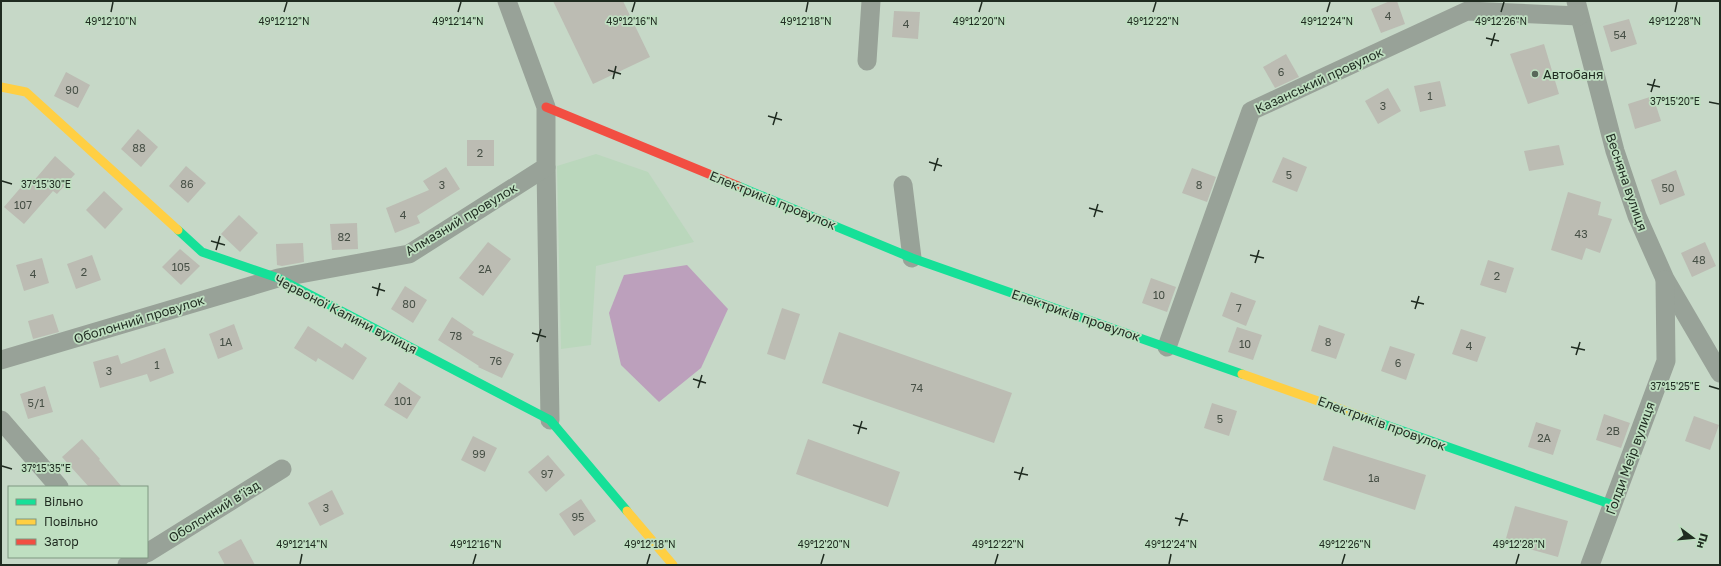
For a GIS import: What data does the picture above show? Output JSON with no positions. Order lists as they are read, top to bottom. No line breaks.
{"streets":{"street":["Казанський провулок","Весняна вулиця","Електриків провулок","Алмазний провулок","Червоної Калини вулиця","Оболонний провулок","Ґолди Меїр вулиця","Оболонний в’їзд"]},"crossings":[["Казанський провулок","Весняна вулиця"],["Казанський провулок","Електриків провулок"],["Весняна вулиця","Ґолди Меїр вулиця"],["Електриків провулок","Ґолди Меїр вулиця"],["Алмазний провулок","Червоної Калини вулиця"],["Алмазний провулок","Оболонний провулок"],["Червоної Калини вулиця","Оболонний провулок"]],"places":["Автобаня"],"house_numbers":["4","4","54","6","90","1","3","88","2","5","86","3","8","50","107","4","43","82","48","105","2А","2","4","2","10","80","7","78","1А","8","10","4","76","6","1","3","74","101","5/1","5","2В","2А","99","97","1а","3","95"],"legend":["Вільно","Повільно","Затор"],"north":"right","coordinates":["49°12'10\"N","49°12'12\"N","49°12'14\"N","49°12'16\"N","49°12'18\"N","49°12'20\"N","49°12'22\"N","49°12'24\"N","49°12'26\"N","49°12'28\"N","37°15'20\"E","37°15'30\"E","37°15'25\"E","37°15'35\"E"]}
